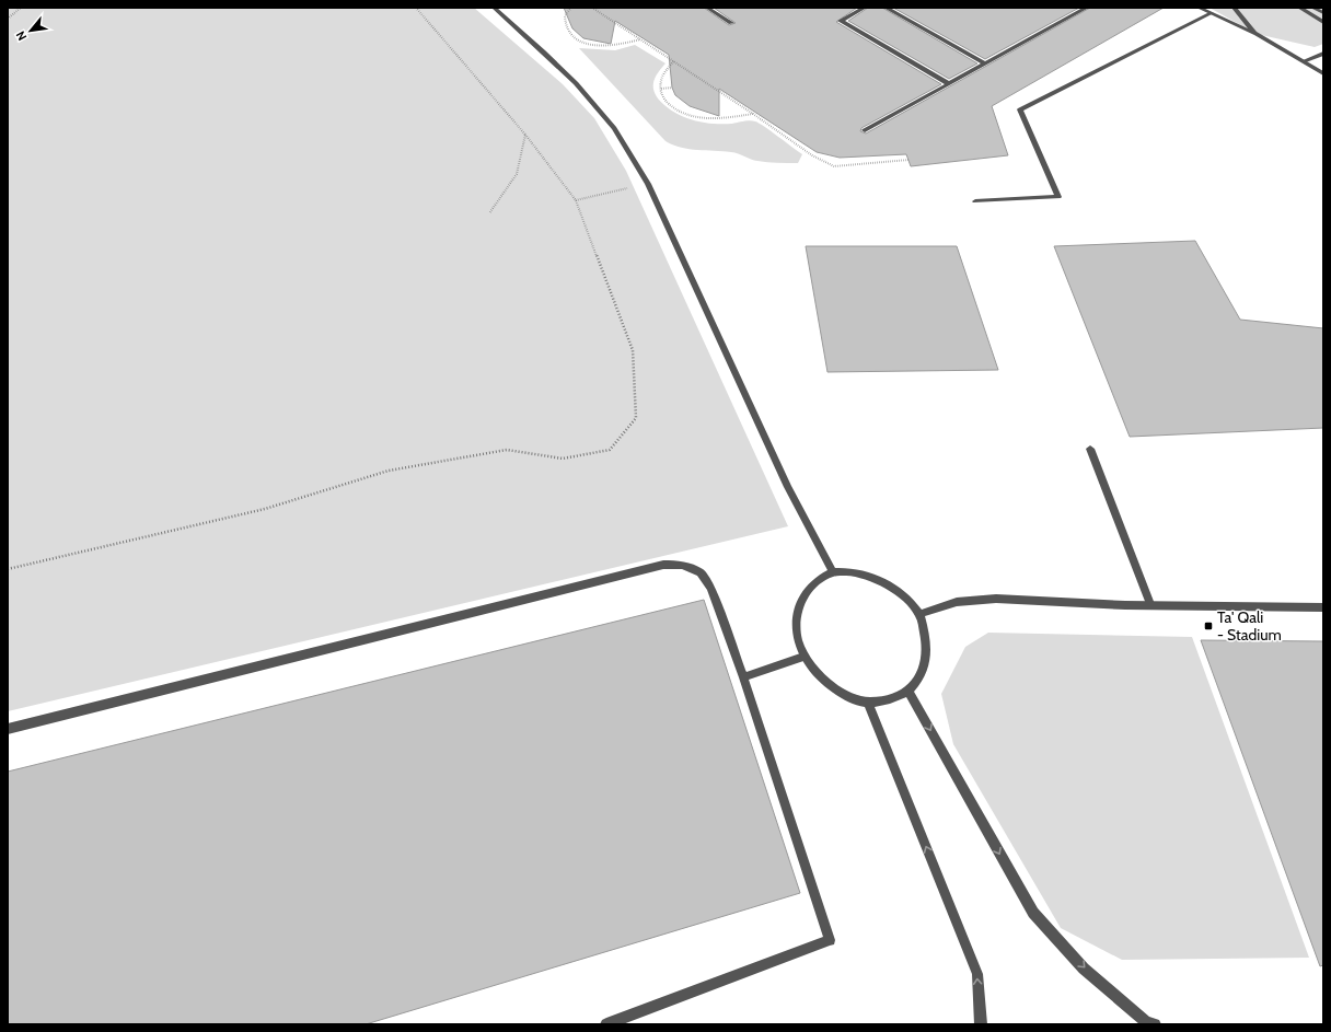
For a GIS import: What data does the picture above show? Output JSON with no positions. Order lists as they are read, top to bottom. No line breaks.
{"places":{"transit":["Ta' Qali - Stadium"]},"north":"bottom left"}
